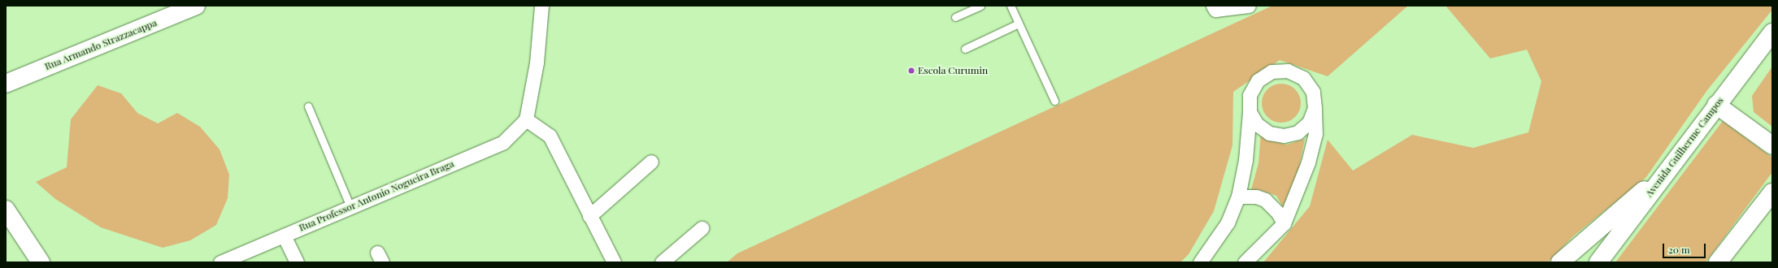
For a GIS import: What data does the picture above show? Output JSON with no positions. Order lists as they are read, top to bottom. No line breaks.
{"streets":{"main road":["Rua Armando Strazzacappa","Avenida Guilherme Campos"],"street":["Rua Professor Antonio Nogueira Braga"]},"places":["Escola Curumin"],"scale_bar":"20 m"}
